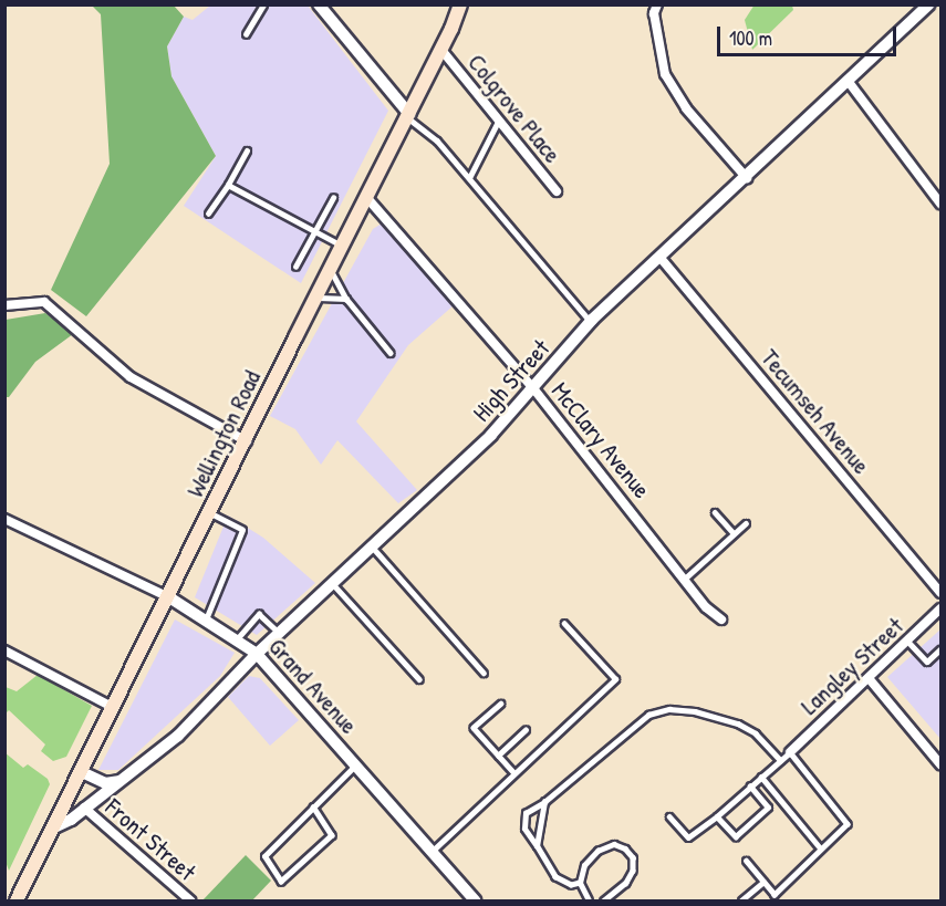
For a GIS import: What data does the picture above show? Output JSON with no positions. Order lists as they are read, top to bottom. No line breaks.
{"streets":{"main road":["Wellington Road"],"street":["Colgrove Place","High Street","Tecumseh Avenue","McClary Avenue","Langley Street","Grand Avenue","Front Street"]},"crossings":[["Colgrove Place","Wellington Road"],["High Street","Tecumseh Avenue"],["High Street","Wellington Road"],["High Street","McClary Avenue"],["High Street","Grand Avenue"],["High Street","Front Street"],["Wellington Road","McClary Avenue"],["Wellington Road","Grand Avenue"]],"scale_bar":"100 m"}
